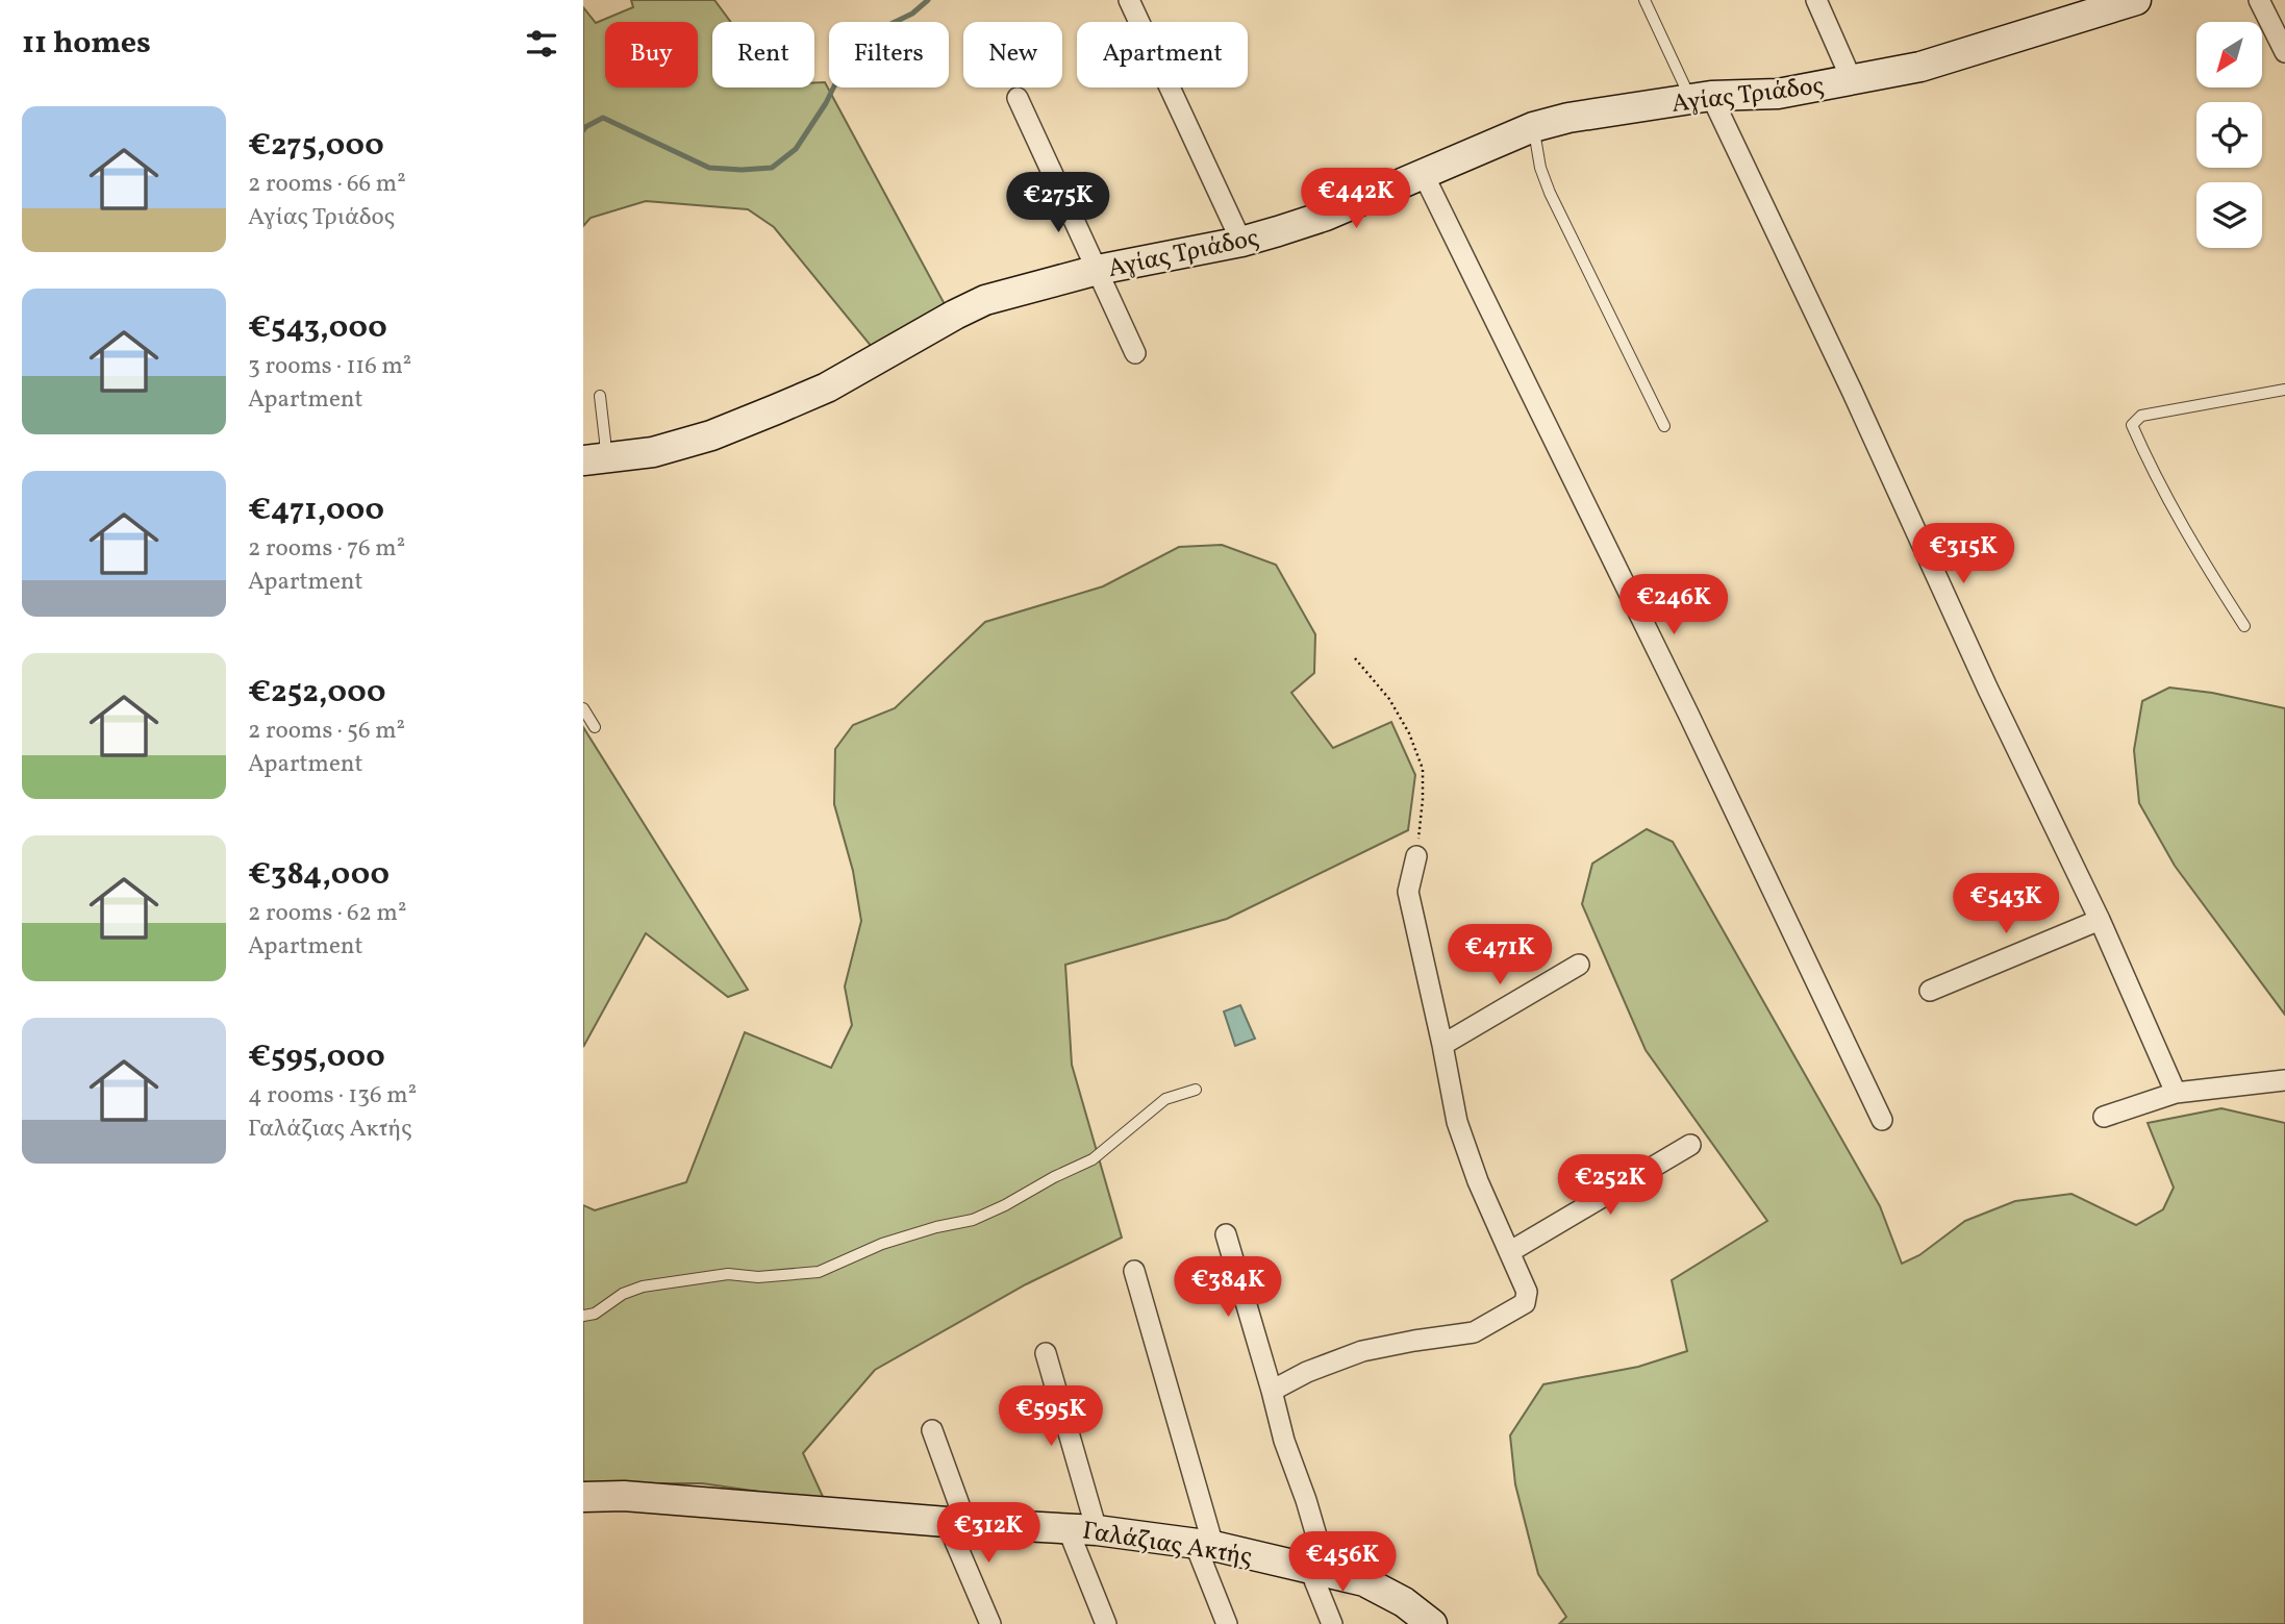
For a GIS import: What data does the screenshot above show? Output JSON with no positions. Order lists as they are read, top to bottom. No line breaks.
{"streets":{"street":["Αγίας Τριάδος","Γαλάζιας Ακτής"]},"north":"bottom left","page":{"heading":"11 homes","chip":["Buy","Rent","Filters","New","Apartment"],"list":[{"name":"€275,000","note":"2 rooms · 66 m² · Αγίας Τριάδος"},{"name":"€543,000","note":"3 rooms · 116 m² · Apartment"},{"name":"€471,000","note":"2 rooms · 76 m² · Apartment"},{"name":"€252,000","note":"2 rooms · 56 m² · Apartment"},{"name":"€384,000","note":"2 rooms · 62 m² · Apartment"},{"name":"€595,000","note":"4 rooms · 136 m² · Γαλάζιας Ακτής"}],"price":["€442K","€275K","€315K","€246K","€543K","€471K","€252K","€384K","€595K","€312K","€456K"]}}
